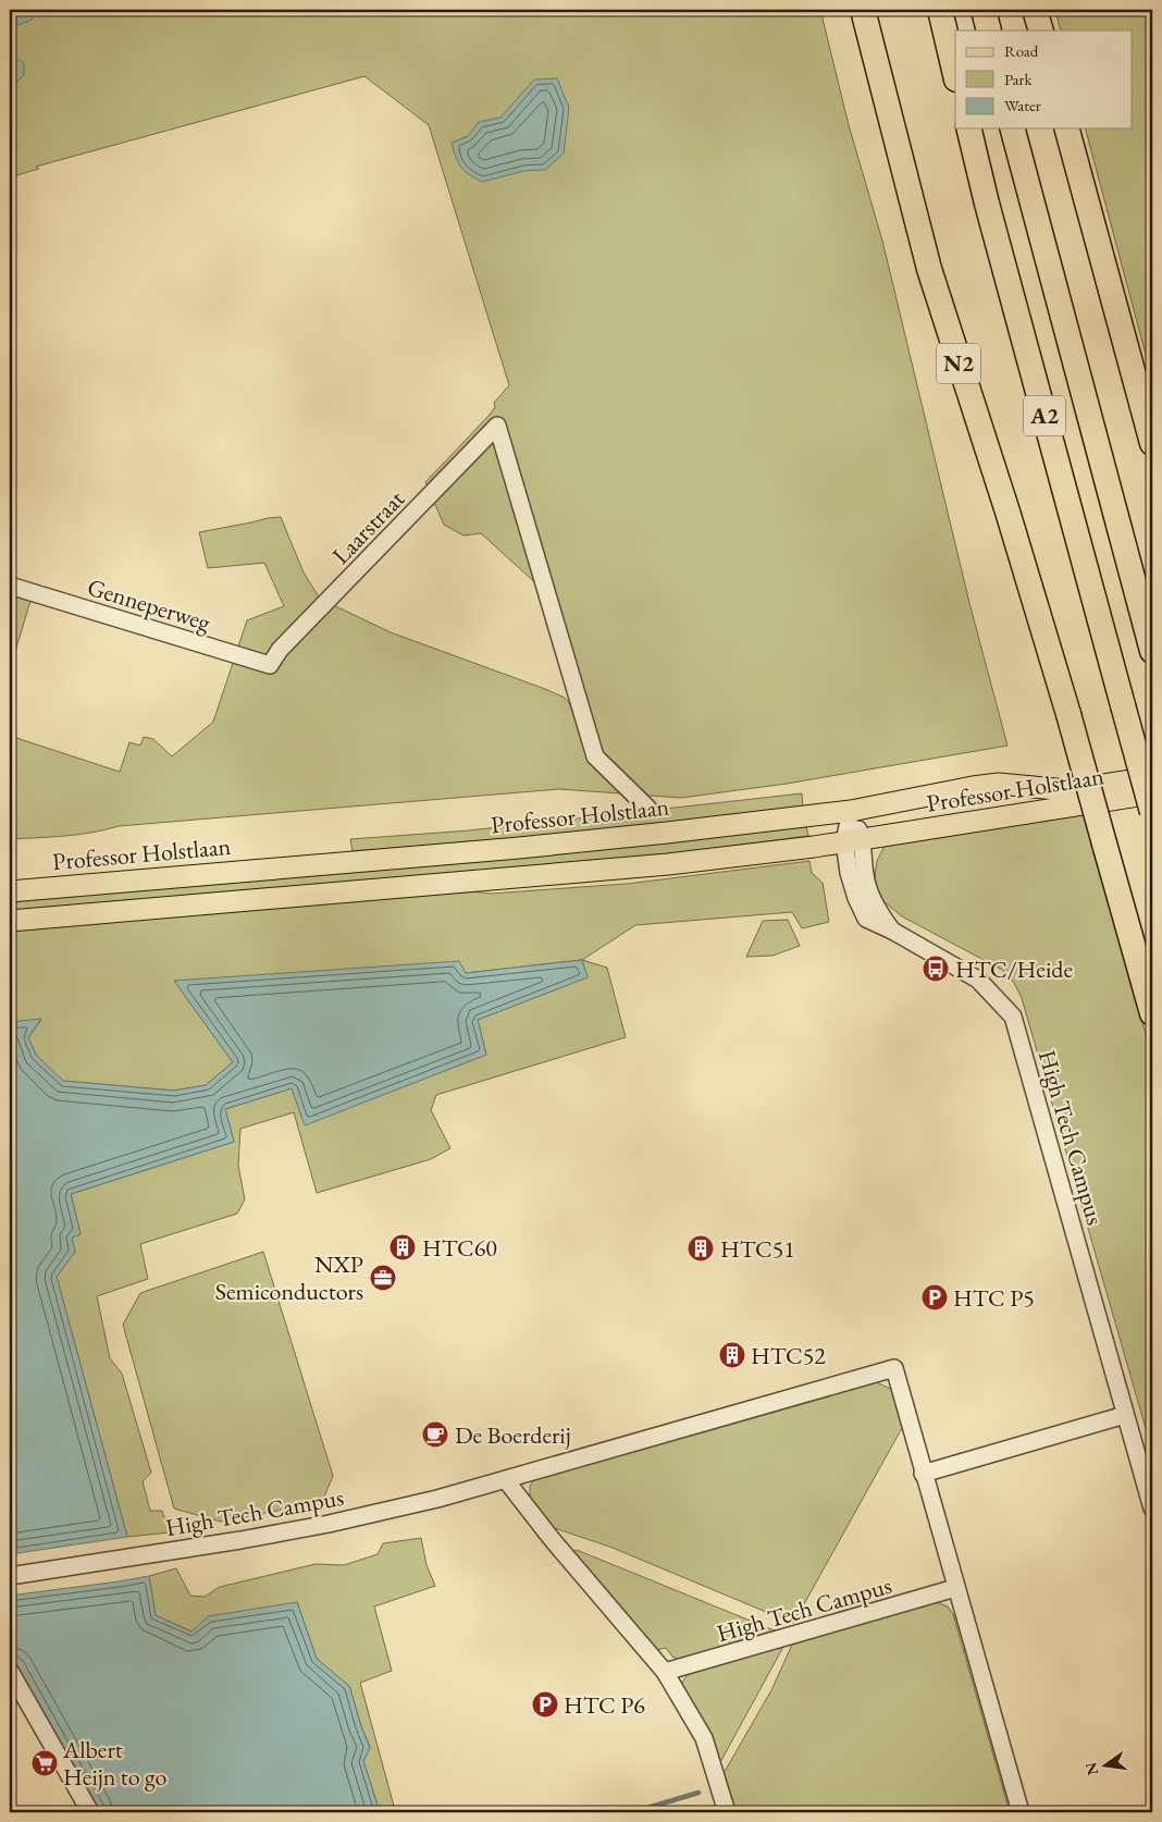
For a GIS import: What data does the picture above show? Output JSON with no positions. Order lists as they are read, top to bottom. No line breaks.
{"streets":{"highway":["N2","A2"],"main road":["Professor Holstlaan"],"street":["Laarstraat","Genneperweg","High Tech Campus"]},"crossings":[["Laarstraat","Genneperweg"],["Laarstraat","Professor Holstlaan"],["Professor Holstlaan","High Tech Campus"]],"places":{"bus stop":["HTC/Heide"],"building":["HTC60","HTC51","HTC52"],"office":["NXP Semiconductors"],"parking":["HTC P5","HTC P6"],"cafe":["De Boerderij"],"supermarket":["Albert Heijn to go"]},"legend":["Road","Park","Water"],"north":"left"}
